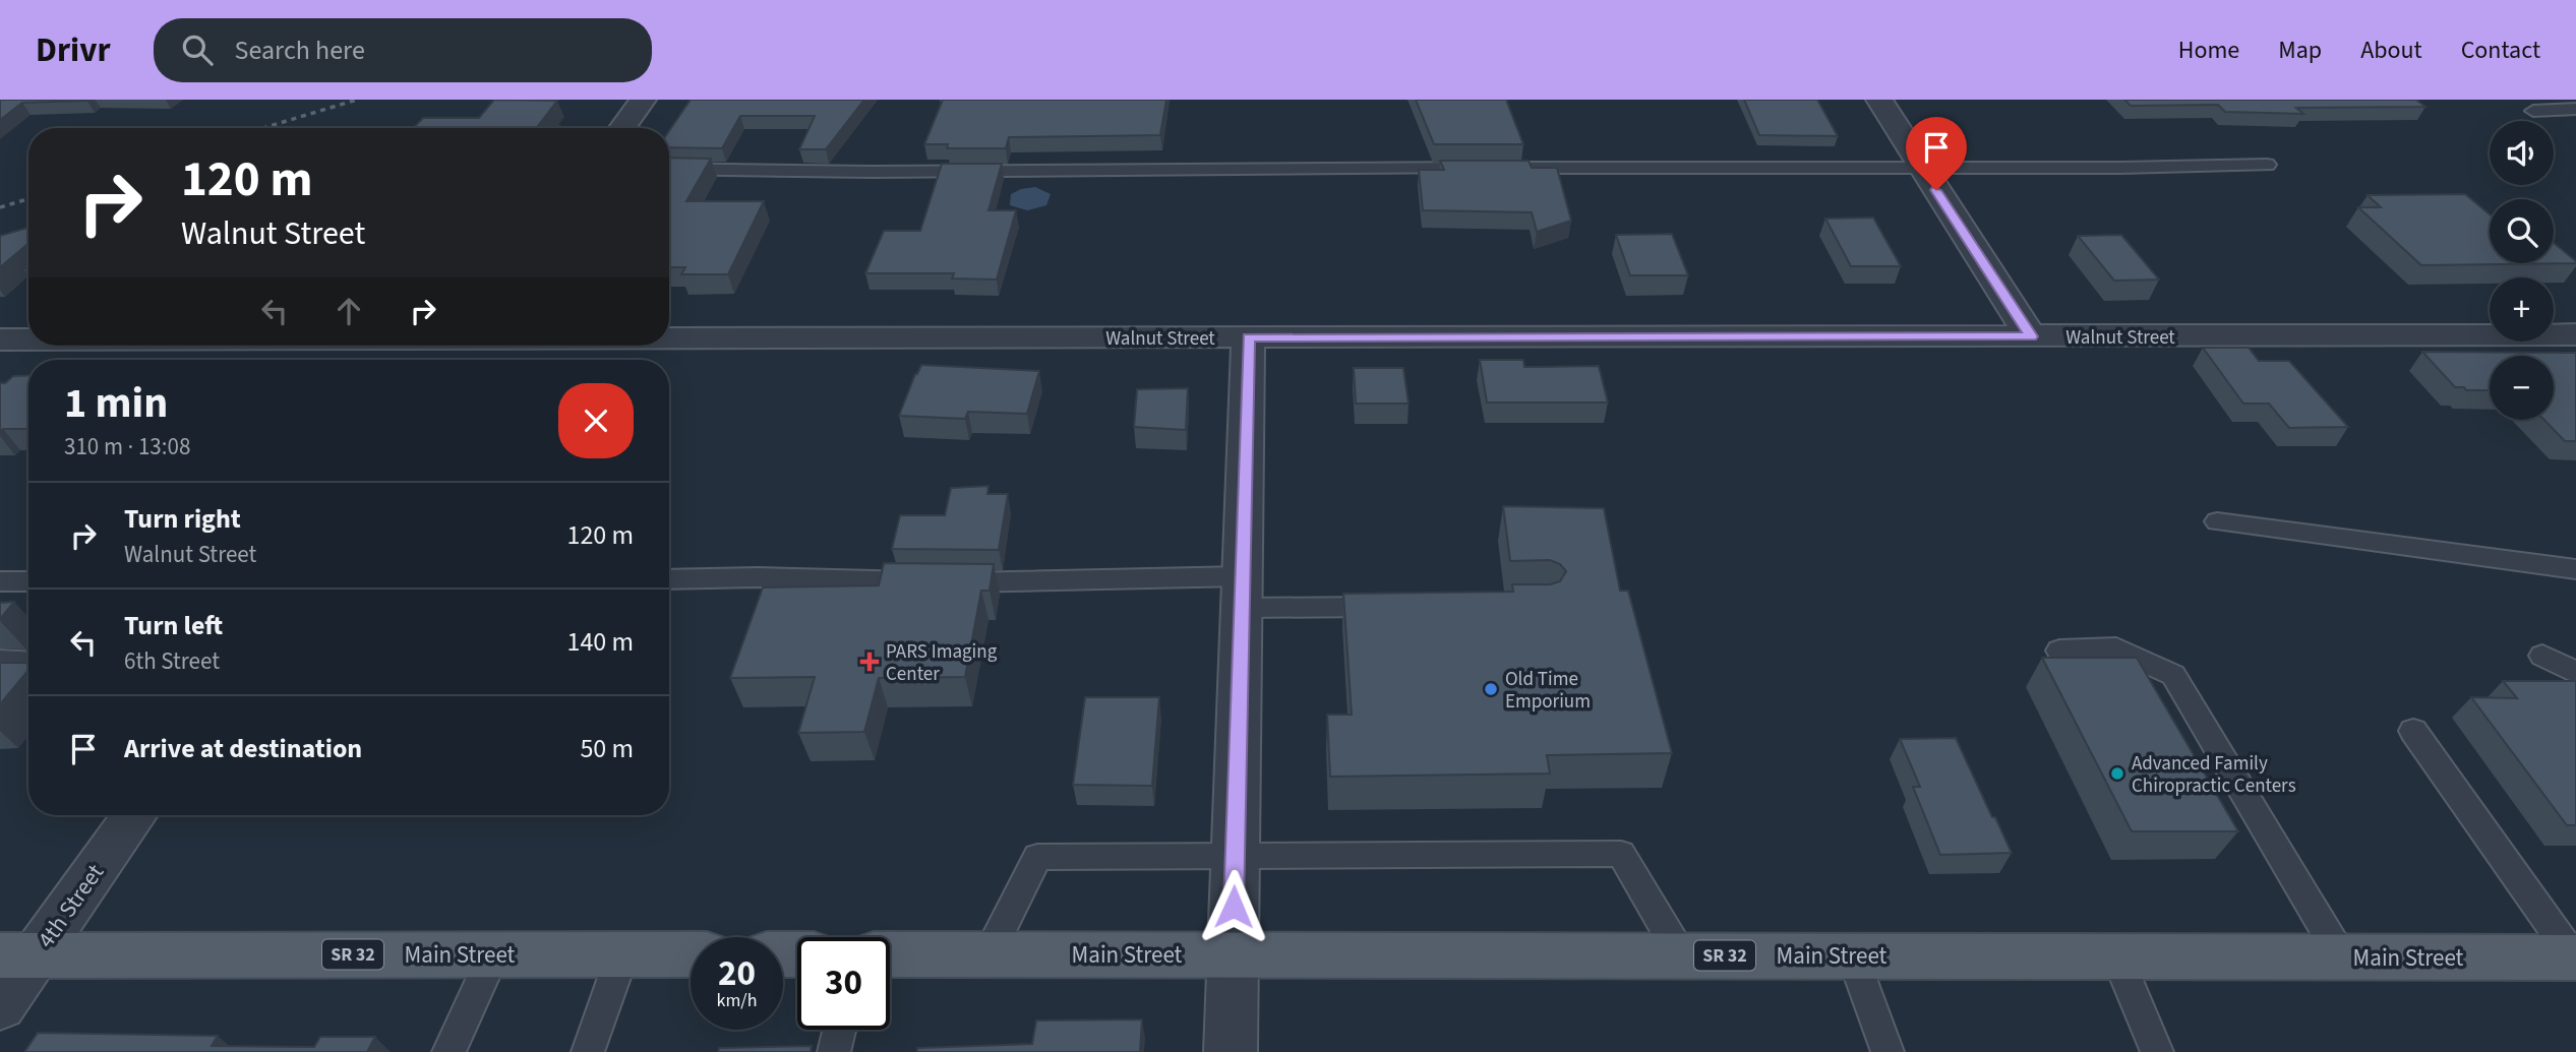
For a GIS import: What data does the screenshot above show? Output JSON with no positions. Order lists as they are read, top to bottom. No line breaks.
{"streets":{"main road":["SR 32","Main Street"],"street":["Walnut Street","4th Street"]},"crossings":[["4th Street","Main Street"]],"places":{"health":["PARS Imaging Center"],"other":["Old Time Emporium","Advanced Family Chiropractic Centers"]},"page":{"header":"Drivr","search":"Search here","nav":["Home","Map","About","Contact"],"map_buttons":["+","−"],"turn":["120 m","Walnut Street"],"heading":["1 min","310 m · 13:08"],"list":[{"name":"Turn right","note":"Walnut Street","value":"120 m"},{"name":"Turn left","note":"6th Street","value":"140 m"},{"name":"Arrive at destination","value":"50 m"}],"speed":"20 km/h","limit":"30"}}
